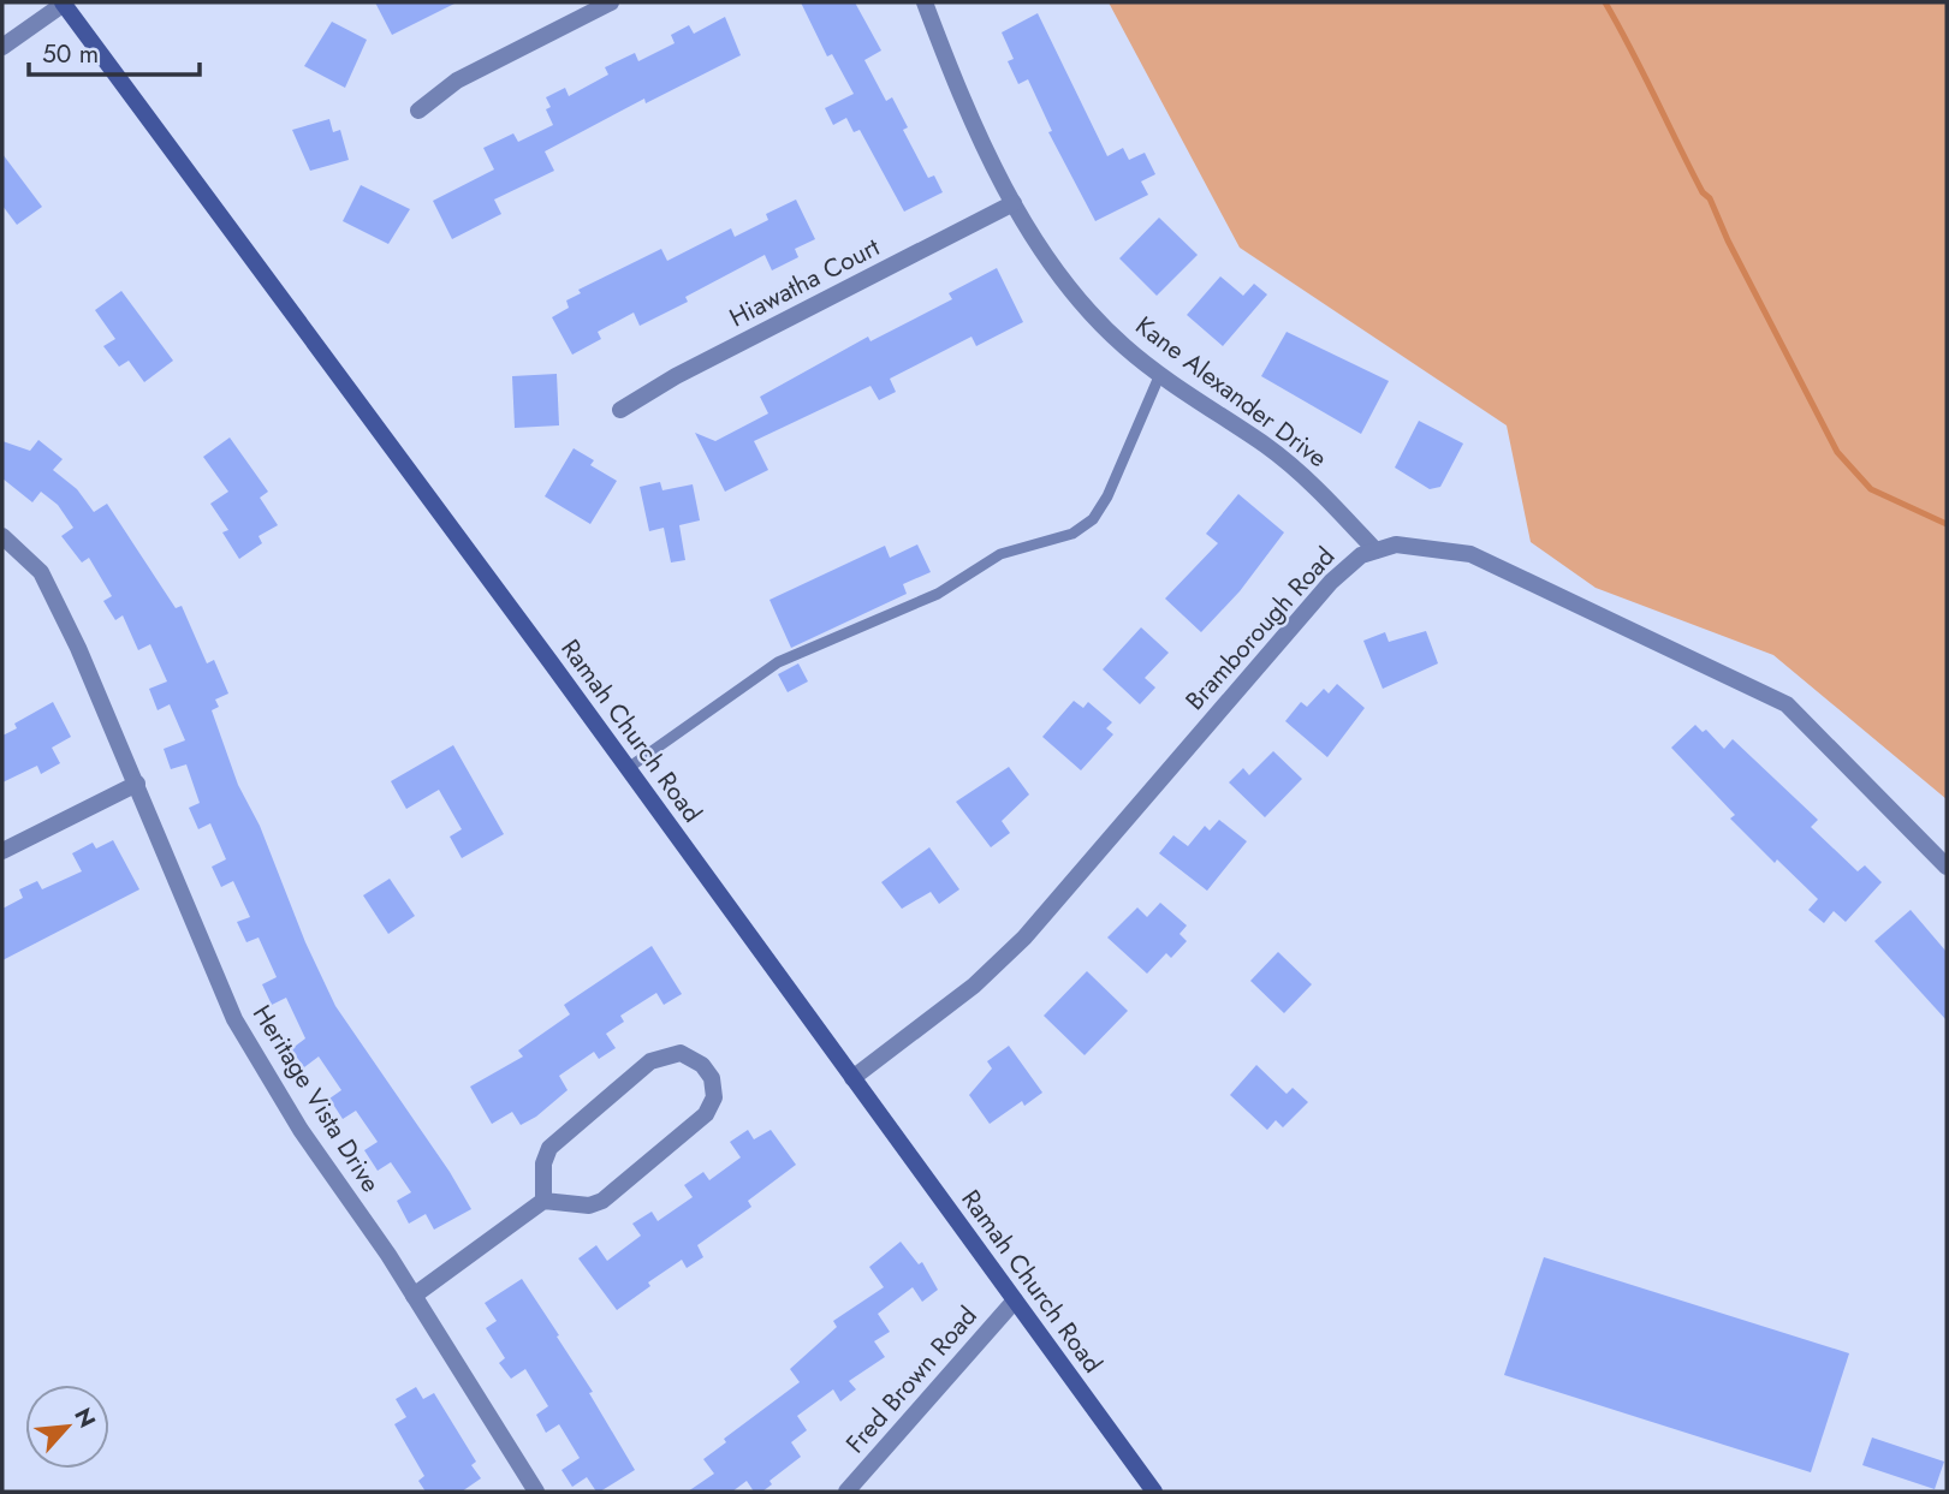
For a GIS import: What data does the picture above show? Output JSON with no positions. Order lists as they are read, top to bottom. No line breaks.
{"streets":{"main road":["Ramah Church Road"],"street":["Hiawatha Court","Kane Alexander Drive","Bramborough Road","Heritage Vista Drive","Fred Brown Road"]},"crossings":[["Hiawatha Court","Kane Alexander Drive"],["Kane Alexander Drive","Bramborough Road"],["Bramborough Road","Ramah Church Road"],["Ramah Church Road","Fred Brown Road"]],"scale_bar":"50 m","north":"top right"}
